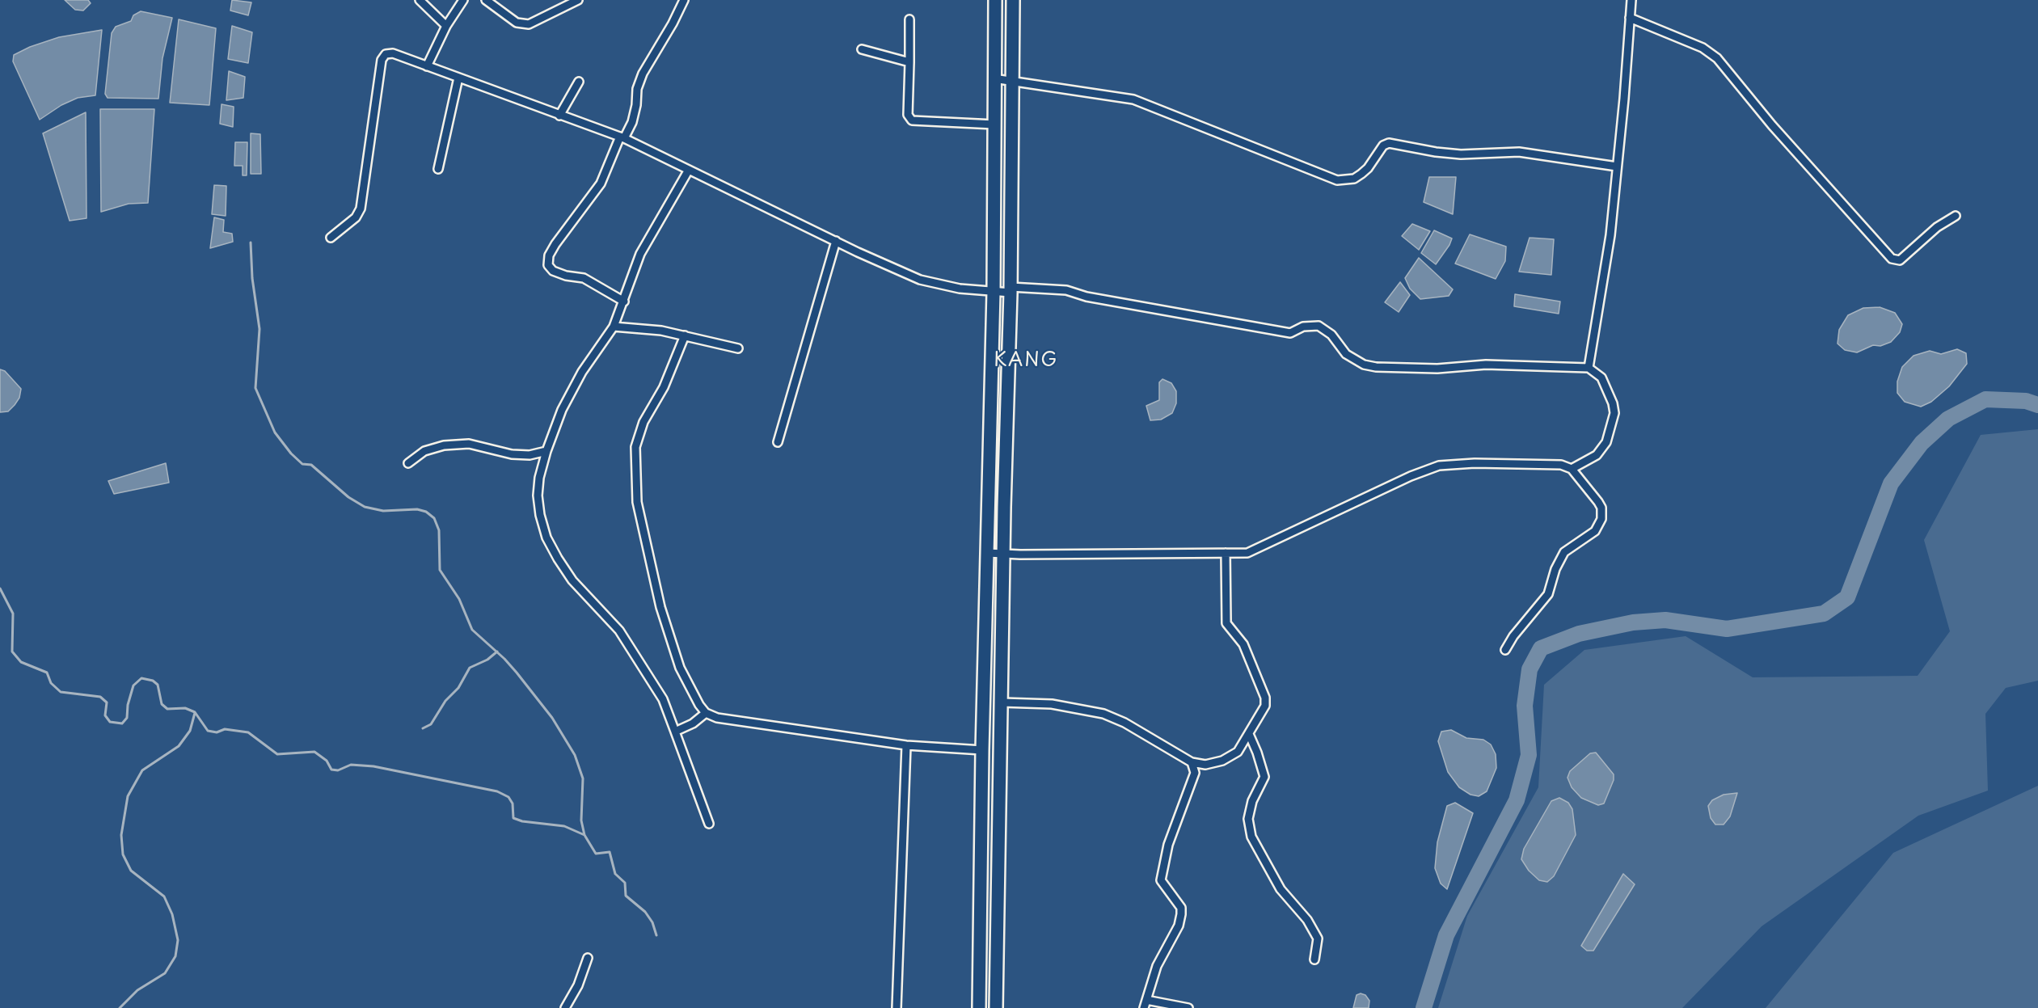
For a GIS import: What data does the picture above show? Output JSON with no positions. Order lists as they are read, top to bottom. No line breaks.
{"districts":["KANG"]}
